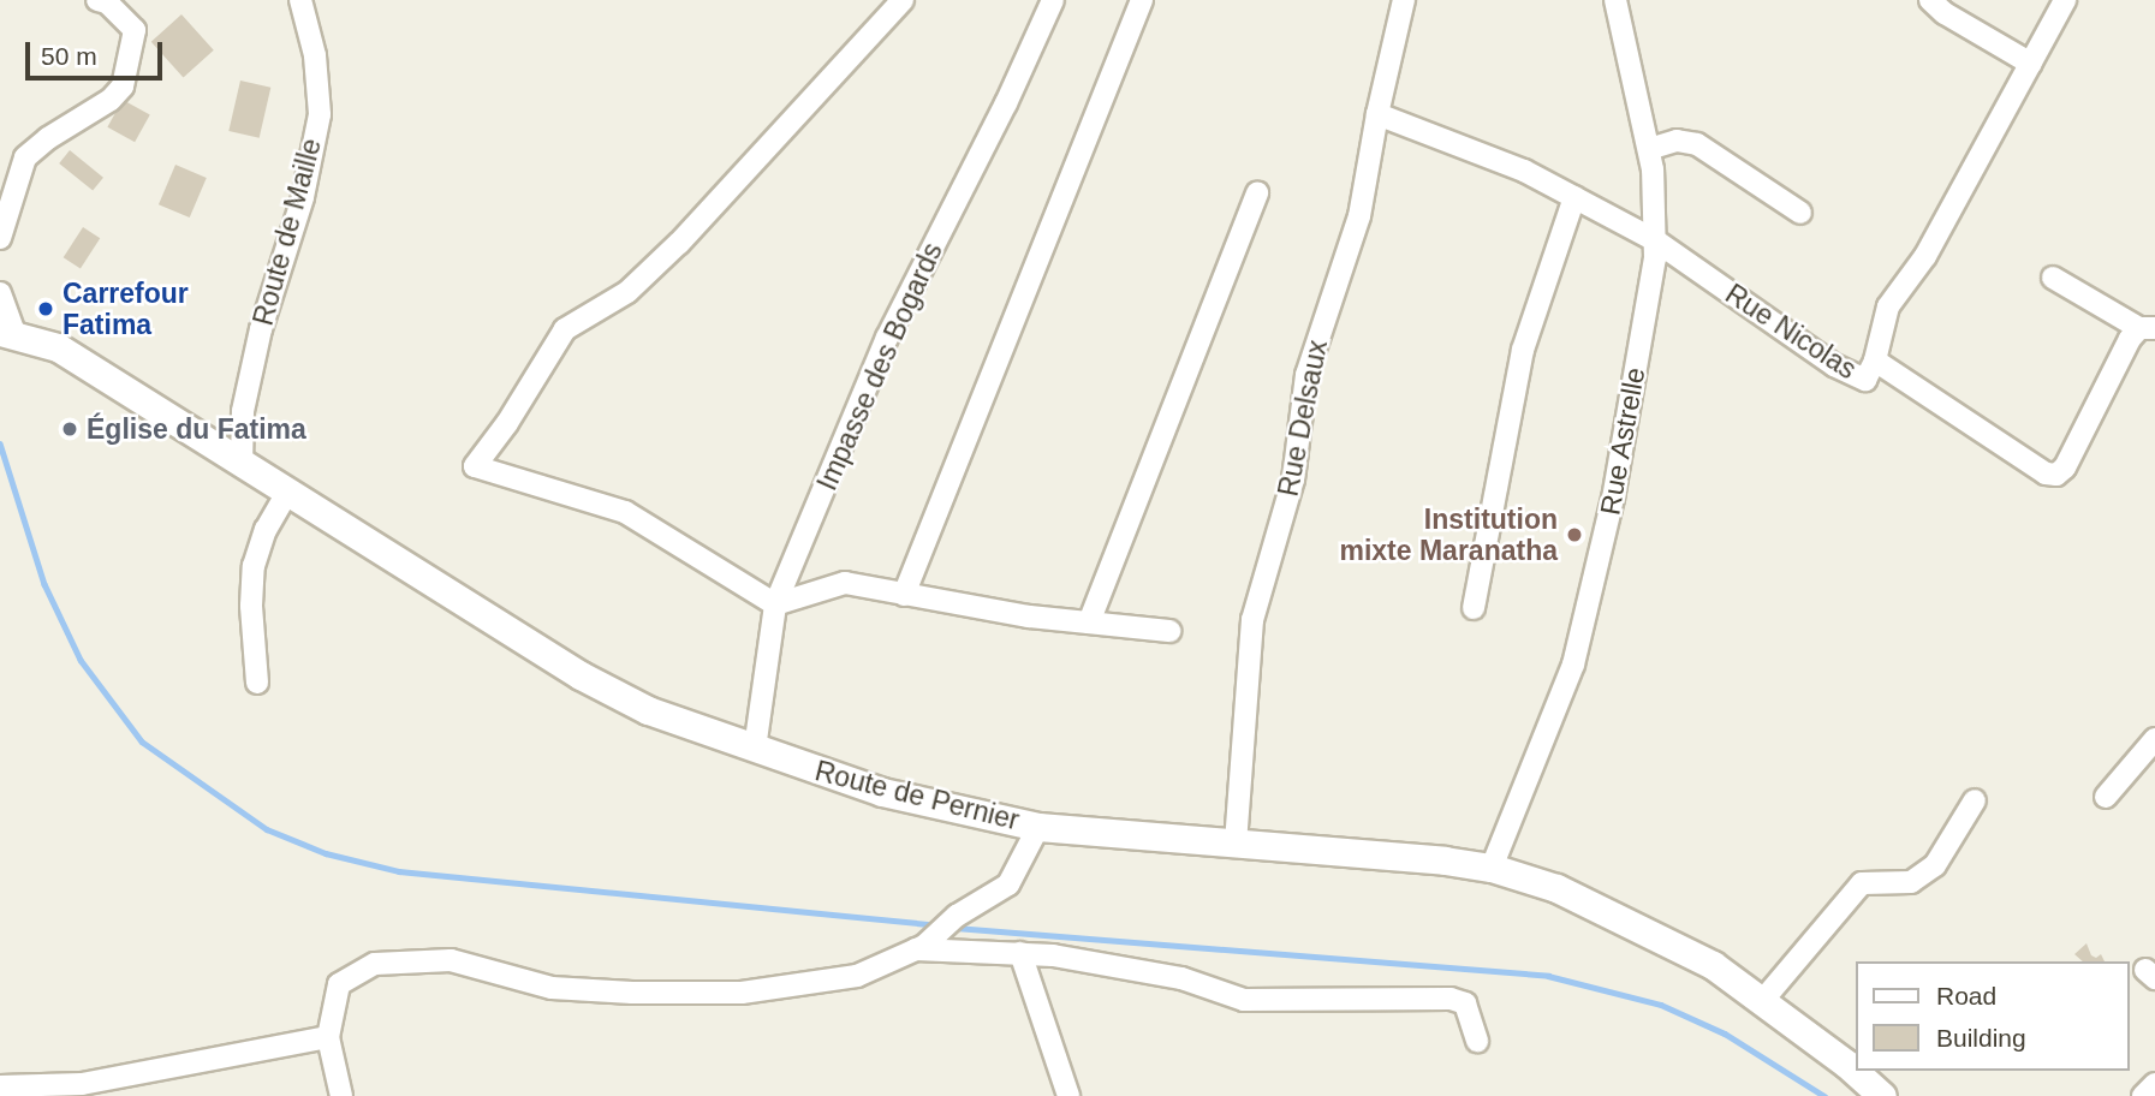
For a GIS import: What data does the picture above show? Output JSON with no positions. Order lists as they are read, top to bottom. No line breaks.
{"streets":{"street":["Route de Maille","Rue Nicolas","Impasse des Bogards","Rue Delsaux","Rue Astrelle","Route de Pernier"]},"crossings":[["Route de Maille","Route de Pernier"],["Rue Nicolas","Rue Delsaux"],["Rue Nicolas","Rue Astrelle"],["Impasse des Bogards","Route de Pernier"],["Rue Delsaux","Route de Pernier"],["Rue Astrelle","Route de Pernier"]],"places":["Carrefour Fatima","Église du Fatima","Institution mixte Maranatha"],"legend":["Road","Building"],"scale_bar":"50 m"}
